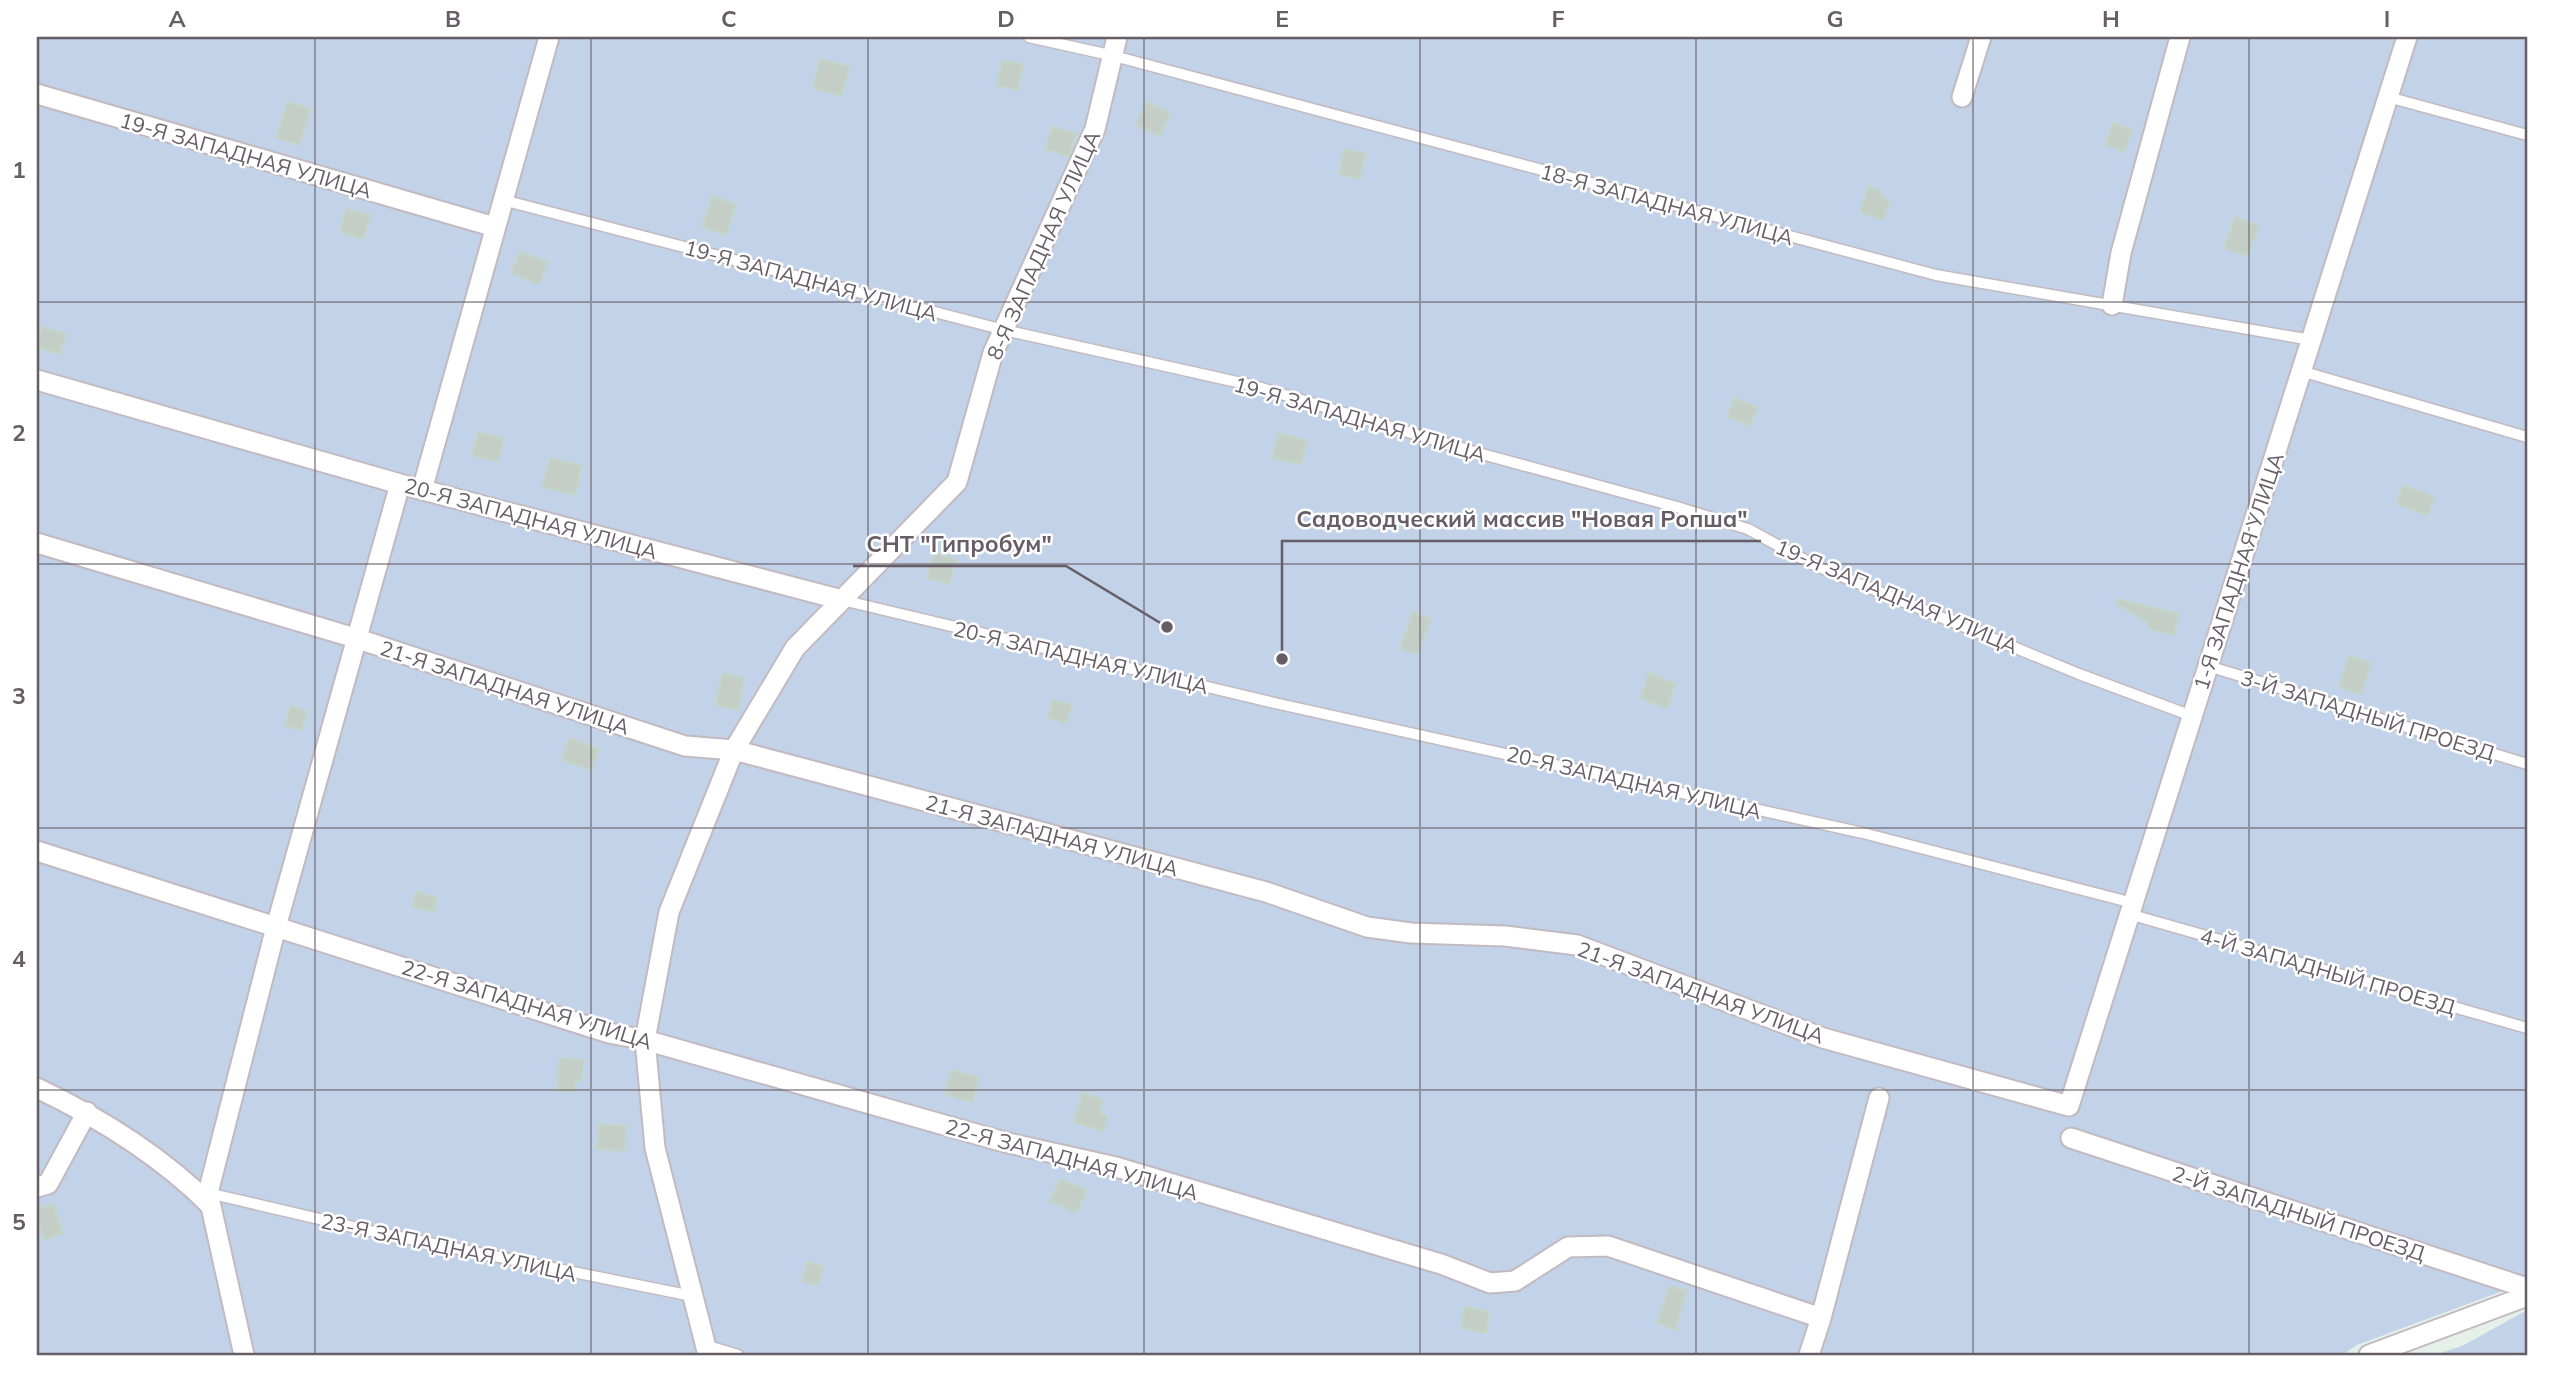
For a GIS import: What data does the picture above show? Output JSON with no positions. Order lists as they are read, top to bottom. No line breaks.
{"streets":{"street":["19-Я ЗАПАДНАЯ УЛИЦА","8-Я ЗАПАДНАЯ УЛИЦА","20-Я ЗАПАДНАЯ УЛИЦА","1-Я ЗАПАДНАЯ УЛИЦА","21-Я ЗАПАДНАЯ УЛИЦА","22-Я ЗАПАДНАЯ УЛИЦА","2-Й ЗАПАДНЫЙ ПРОЕЗД"],"lane":["18-Я ЗАПАДНАЯ УЛИЦА","3-Й ЗАПАДНЫЙ ПРОЕЗД","4-Й ЗАПАДНЫЙ ПРОЕЗД","23-Я ЗАПАДНАЯ УЛИЦА"]},"crossings":[["19-Я ЗАПАДНАЯ УЛИЦА","8-Я ЗАПАДНАЯ УЛИЦА"],["19-Я ЗАПАДНАЯ УЛИЦА","1-Я ЗАПАДНАЯ УЛИЦА"],["18-Я ЗАПАДНАЯ УЛИЦА","8-Я ЗАПАДНАЯ УЛИЦА"],["18-Я ЗАПАДНАЯ УЛИЦА","1-Я ЗАПАДНАЯ УЛИЦА"],["8-Я ЗАПАДНАЯ УЛИЦА","20-Я ЗАПАДНАЯ УЛИЦА"],["8-Я ЗАПАДНАЯ УЛИЦА","21-Я ЗАПАДНАЯ УЛИЦА"],["8-Я ЗАПАДНАЯ УЛИЦА","22-Я ЗАПАДНАЯ УЛИЦА"],["8-Я ЗАПАДНАЯ УЛИЦА","23-Я ЗАПАДНАЯ УЛИЦА"],["20-Я ЗАПАДНАЯ УЛИЦА","1-Я ЗАПАДНАЯ УЛИЦА"],["20-Я ЗАПАДНАЯ УЛИЦА","4-Й ЗАПАДНЫЙ ПРОЕЗД"],["1-Я ЗАПАДНАЯ УЛИЦА","21-Я ЗАПАДНАЯ УЛИЦА"],["1-Я ЗАПАДНАЯ УЛИЦА","3-Й ЗАПАДНЫЙ ПРОЕЗД"],["1-Я ЗАПАДНАЯ УЛИЦА","4-Й ЗАПАДНЫЙ ПРОЕЗД"]],"places":["СНТ \"Гипробум\"","Садоводческий массив \"Новая Ропша\""],"grid":{"columns":["A","B","C","D","E","F","G","H","I"],"rows":["1","2","3","4","5"]}}
